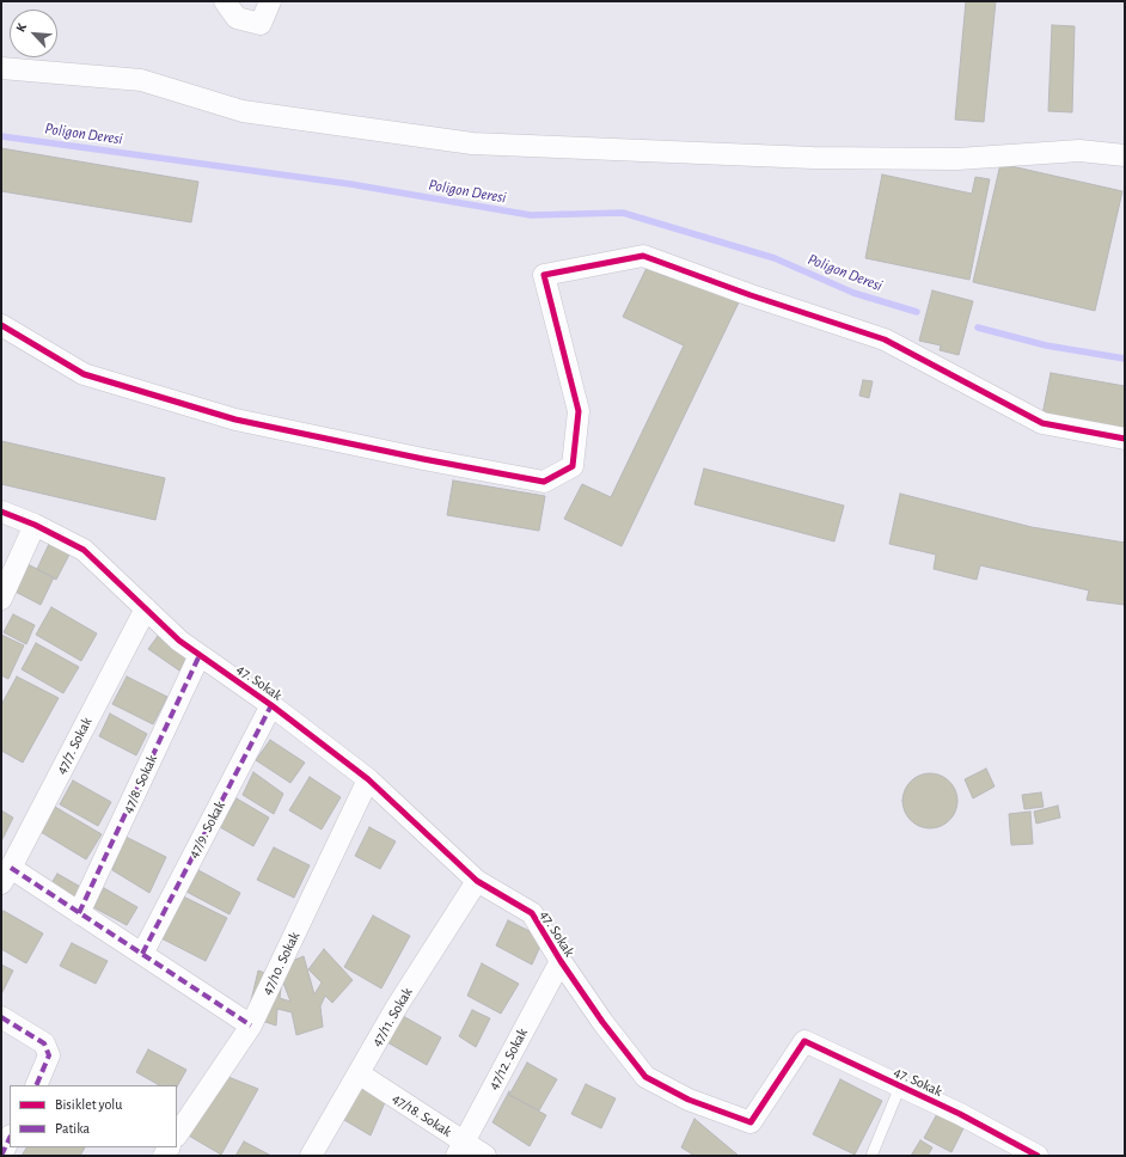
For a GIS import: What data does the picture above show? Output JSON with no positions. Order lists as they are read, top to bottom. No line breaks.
{"streets":{"street":["47. Sokak","47/7. Sokak","47/8. Sokak","47/9. Sokak","47/10. Sokak","47/11. Sokak","47/12. Sokak","47/18. Sokak"]},"crossings":[["47. Sokak","47/7. Sokak"],["47. Sokak","47/8. Sokak"],["47. Sokak","47/9. Sokak"],["47. Sokak","47/10. Sokak"],["47. Sokak","47/11. Sokak"],["47. Sokak","47/12. Sokak"],["47/11. Sokak","47/18. Sokak"],["47/12. Sokak","47/18. Sokak"]],"water":["Poligon Deresi"],"legend":["Bisiklet yolu","Patika"],"north":"top left"}
